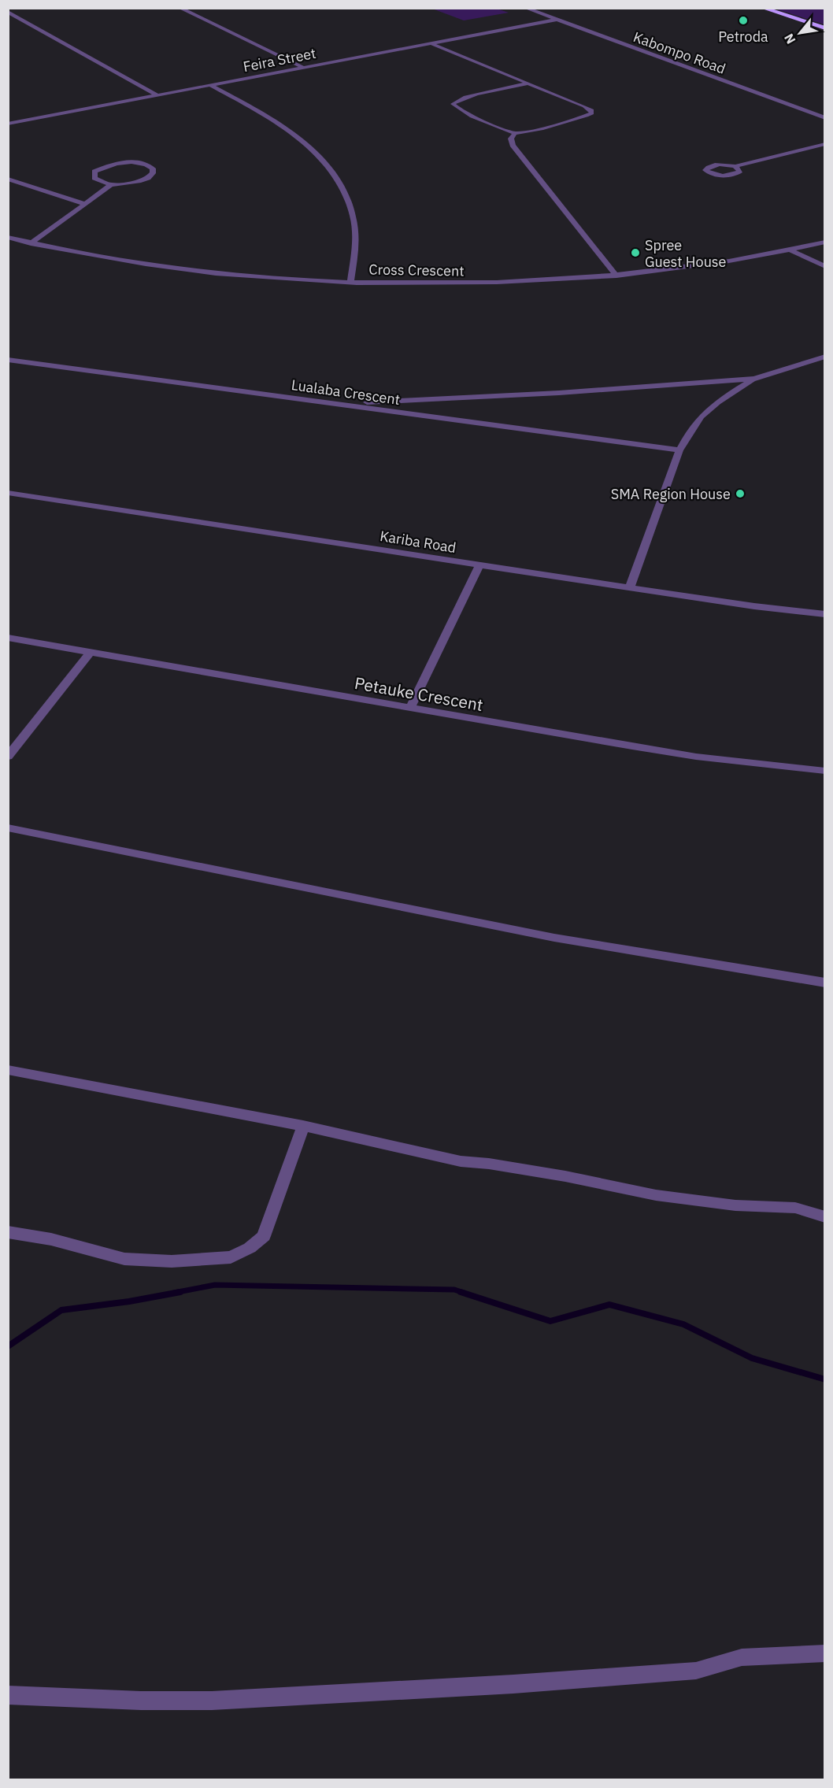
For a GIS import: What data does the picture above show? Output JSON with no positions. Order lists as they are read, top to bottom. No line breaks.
{"streets":{"street":["Kabompo Road","Feira Street","Cross Crescent","Lualaba Crescent","Kariba Road","Petauke Crescent"]},"crossings":[["Kabompo Road","Feira Street"]],"places":["Petroda","Spree Guest House","SMA Region House"],"north":"bottom left"}
